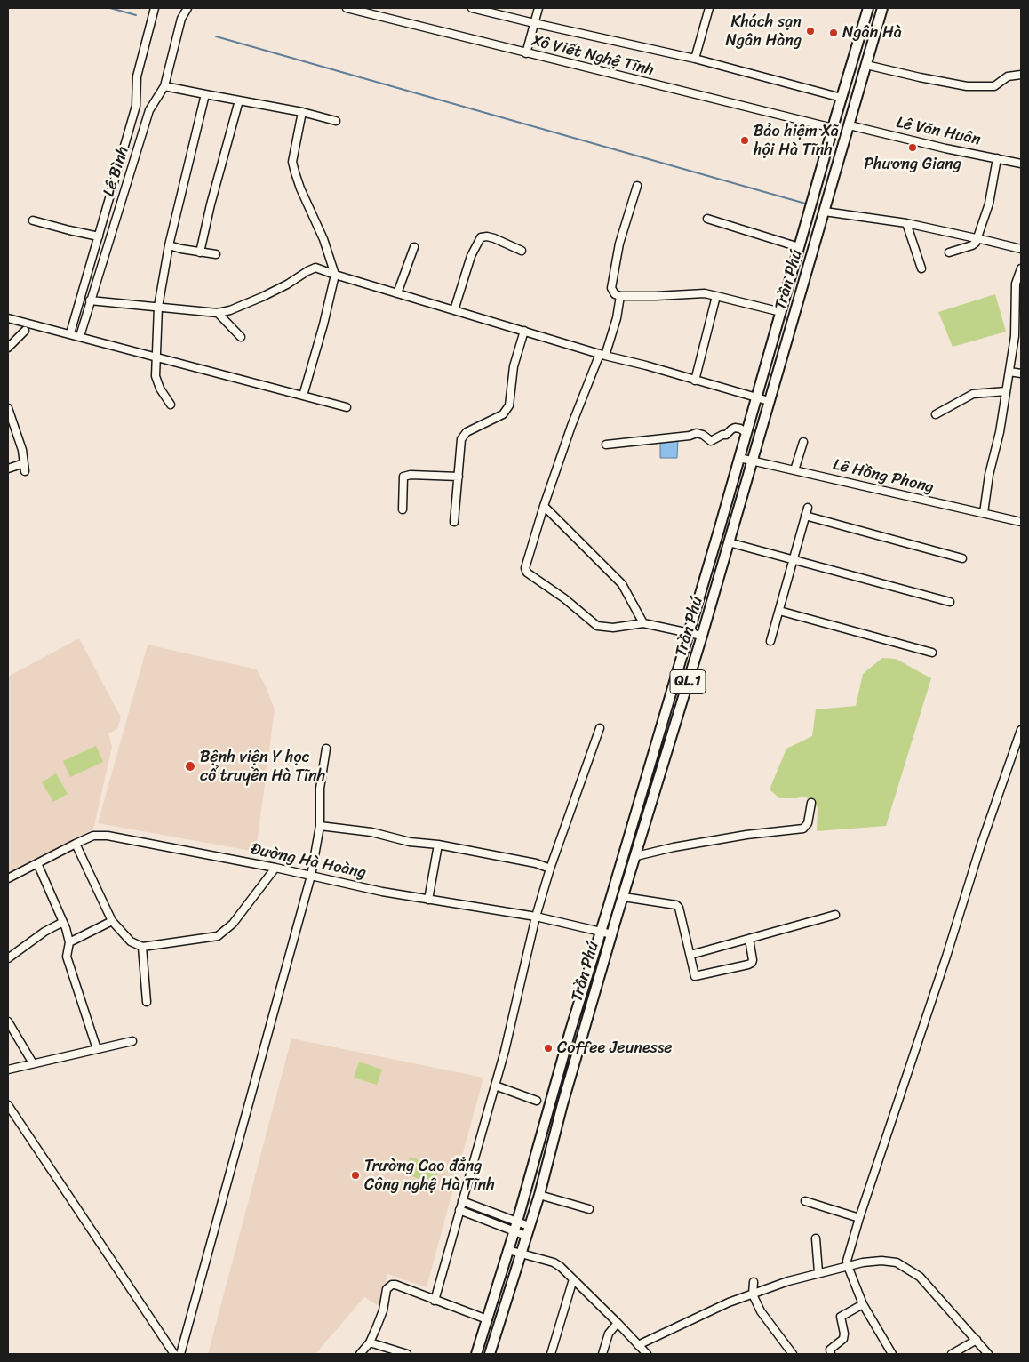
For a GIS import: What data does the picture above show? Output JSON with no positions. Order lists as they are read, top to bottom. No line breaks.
{"streets":{"main road":["Trần Phú","QL.1"],"street":["Xô Viết Nghệ Tĩnh","Lê Văn Huân","Lê Bình","Lê Hồng Phong","Đường Hà Hoàng"]},"crossings":[["Xô Viết Nghệ Tĩnh","Trần Phú"],["Lê Văn Huân","Trần Phú"],["Trần Phú","Lê Hồng Phong"],["Trần Phú","Đường Hà Hoàng"]],"places":["Khách sạn Ngân Hàng","Ngân Hà","Bảo hiệm Xã hội Hà Tĩnh","Phương Giang","Bệnh viện Y học cổ truyền Hà Tĩnh","Coffee Jeunesse","Trường Cao đẳng Công nghệ Hà Tĩnh"]}
